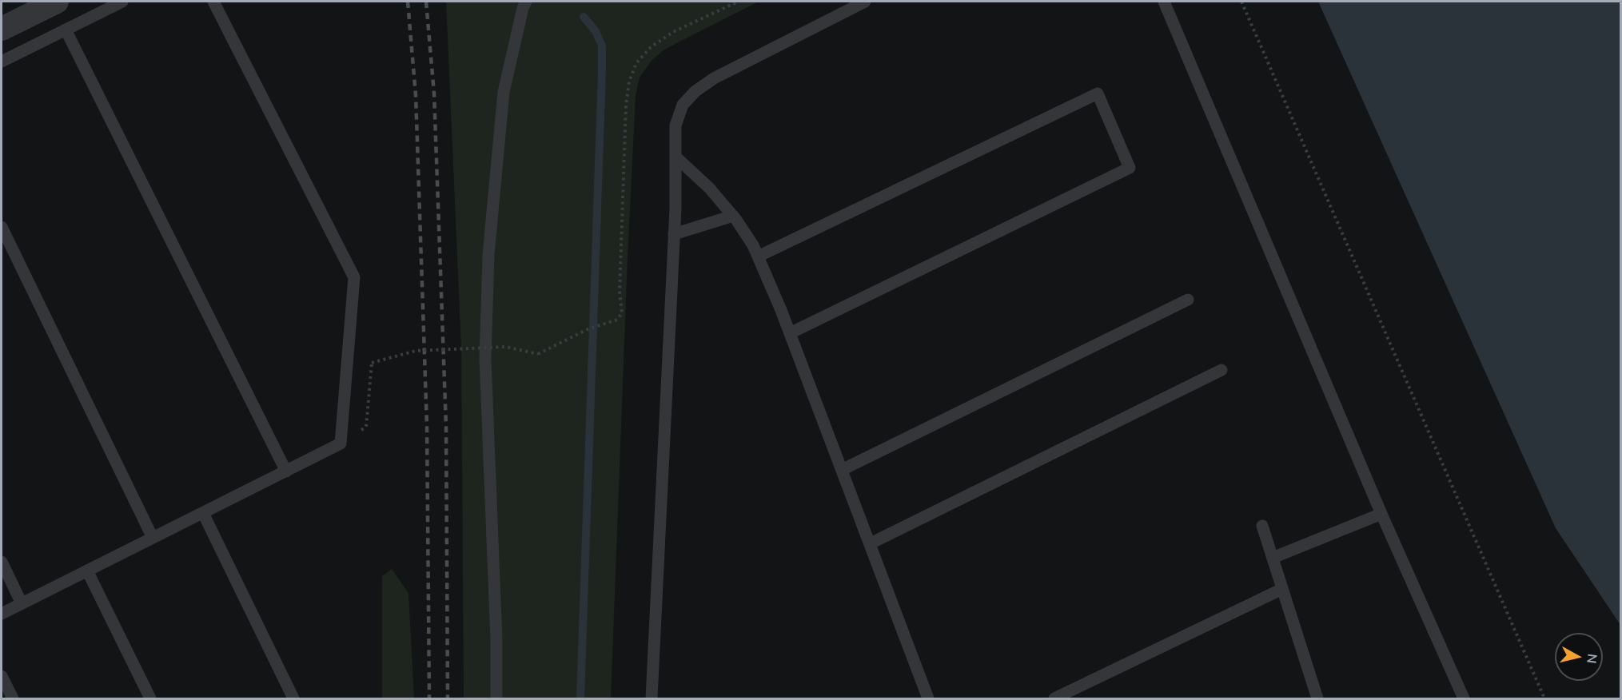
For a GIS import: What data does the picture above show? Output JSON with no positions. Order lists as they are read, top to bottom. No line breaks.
{"north":"right"}
